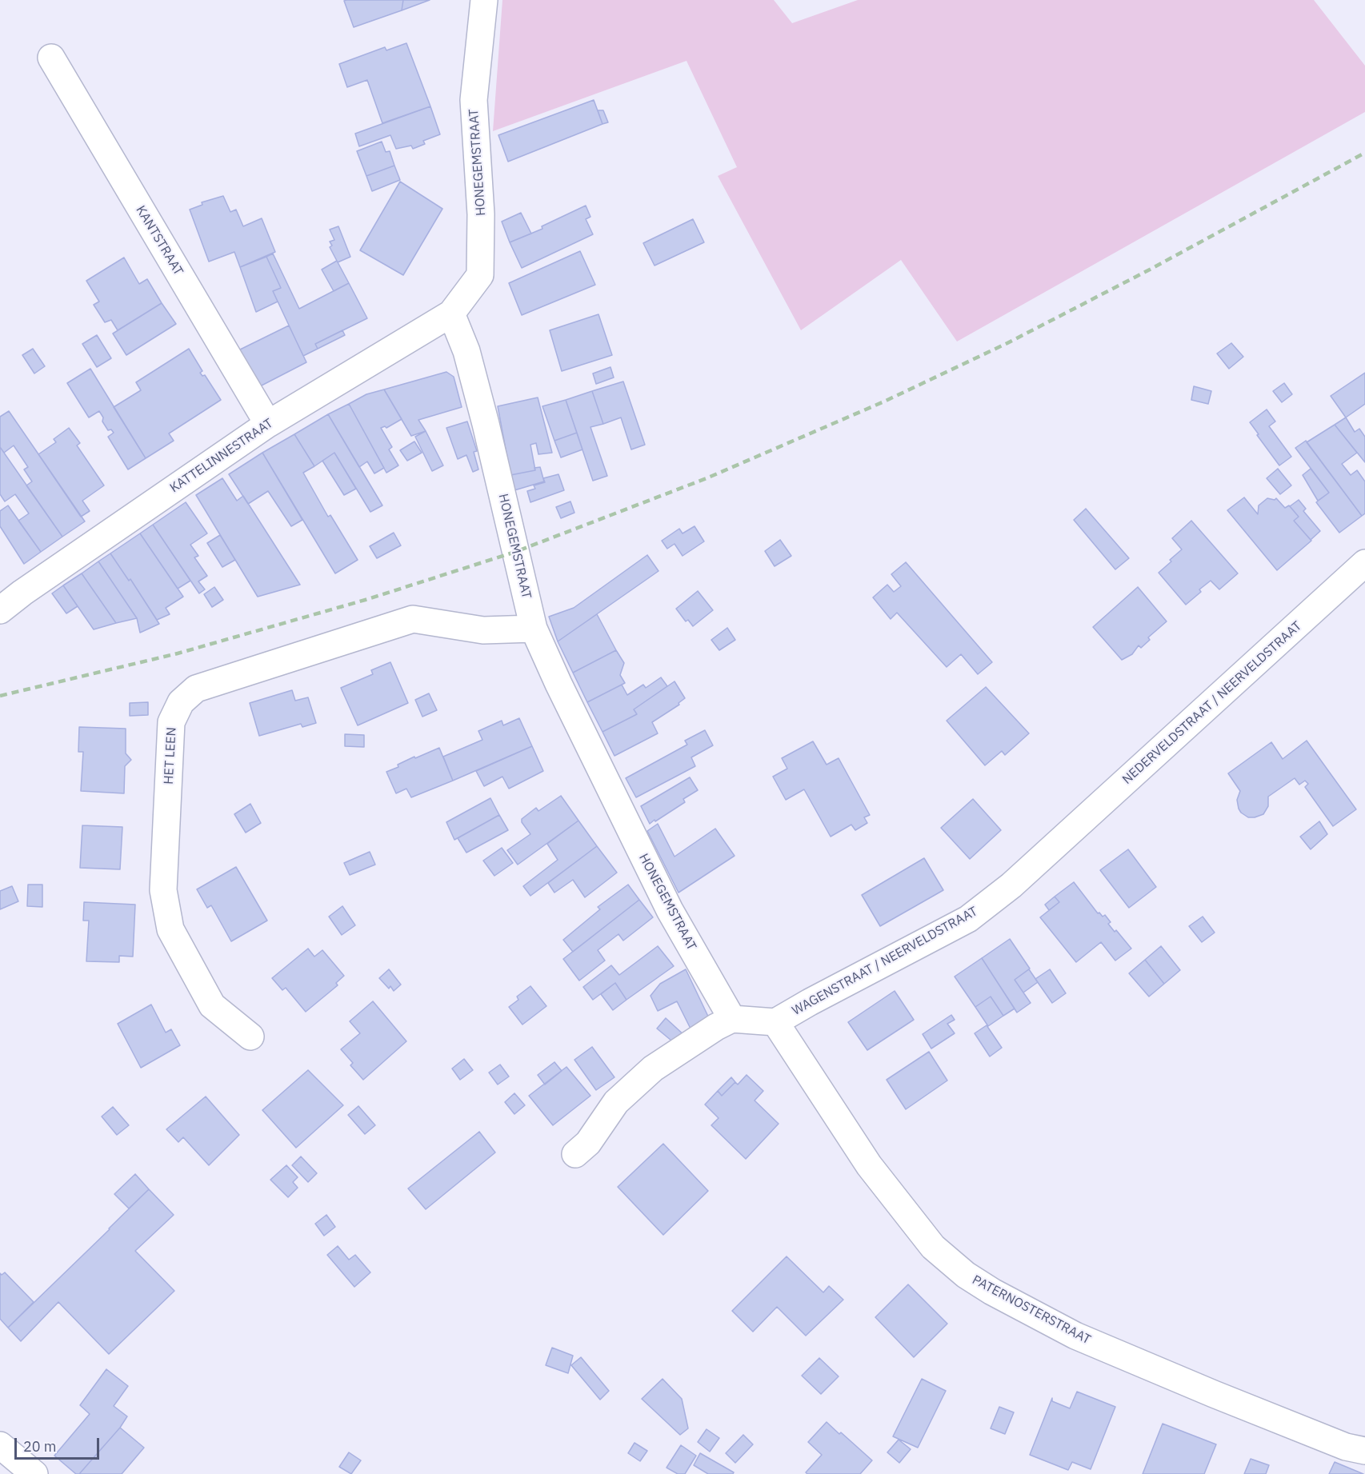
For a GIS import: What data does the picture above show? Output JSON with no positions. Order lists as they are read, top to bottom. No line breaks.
{"streets":{"street":["HONEGEMSTRAAT","KANTSTRAAT","KATTELINNESTRAAT","NEDERVELDSTRAAT / NEERVELDSTRAAT","HET LEEN","WAGENSTRAAT / NEERVELDSTRAAT","PATERNOSTERSTRAAT"]},"crossings":[["HONEGEMSTRAAT","KATTELINNESTRAAT"],["HONEGEMSTRAAT","HET LEEN"],["KANTSTRAAT","KATTELINNESTRAAT"],["NEDERVELDSTRAAT / NEERVELDSTRAAT","WAGENSTRAAT / NEERVELDSTRAAT"],["WAGENSTRAAT / NEERVELDSTRAAT","PATERNOSTERSTRAAT"]],"scale_bar":"20 m"}
